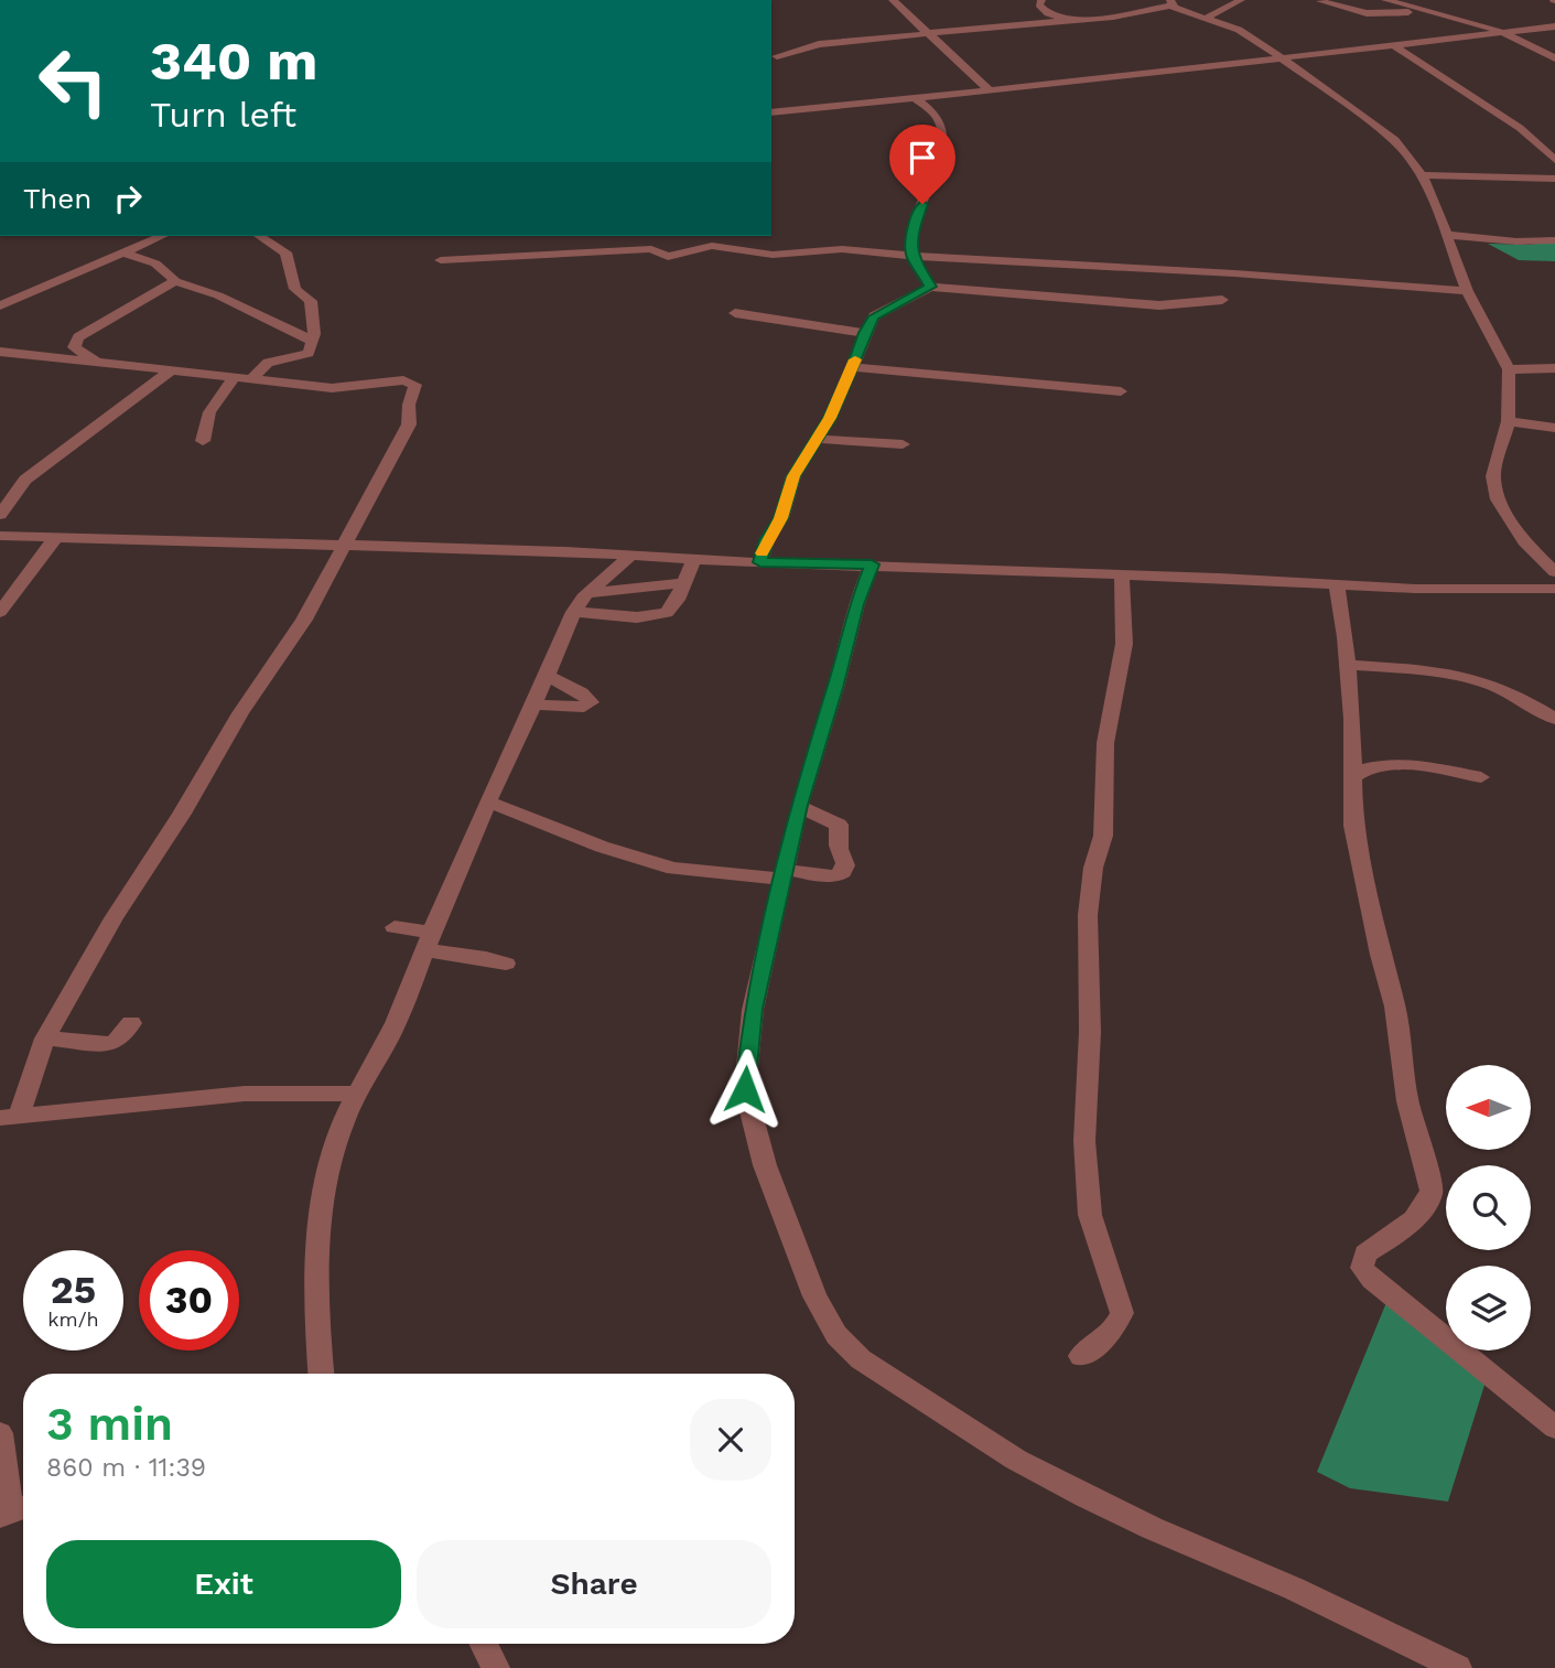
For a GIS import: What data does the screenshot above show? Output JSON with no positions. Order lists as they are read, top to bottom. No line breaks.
{"north":"left","page":{"turn":["340 m","Turn left"],"then":"Then","speed":"25 km/h","limit":"30","heading":["3 min","860 m · 11:39"],"buttons":["Exit","Share"]}}
